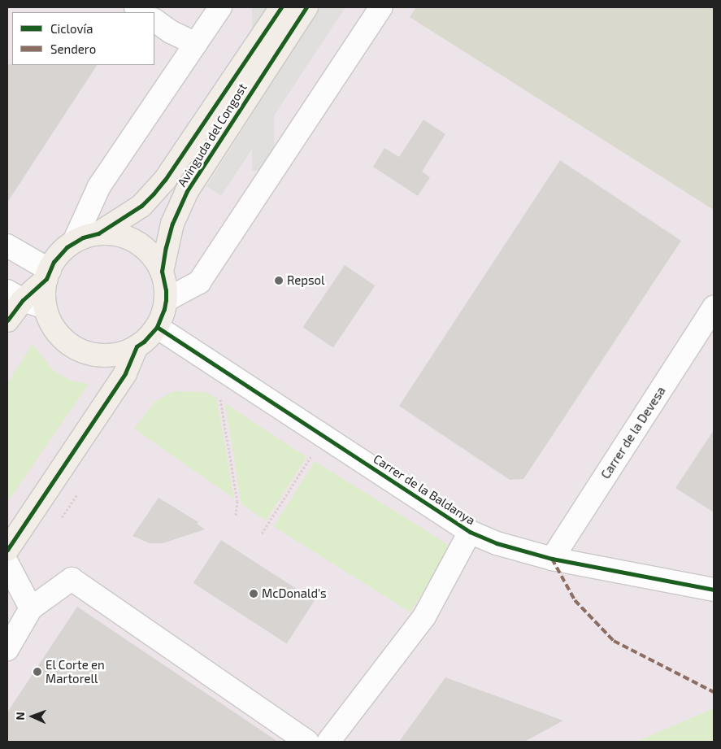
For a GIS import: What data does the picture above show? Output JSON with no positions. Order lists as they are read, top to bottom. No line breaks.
{"streets":{"main road":["Avinguda del Congost"],"street":["Carrer de la Devesa","Carrer de la Baldanya"]},"crossings":[["Avinguda del Congost","Carrer de la Baldanya"],["Carrer de la Devesa","Carrer de la Baldanya"]],"places":["Repsol","McDonald's","El Corte en Martorell"],"legend":["Ciclovía","Sendero"],"north":"left"}
